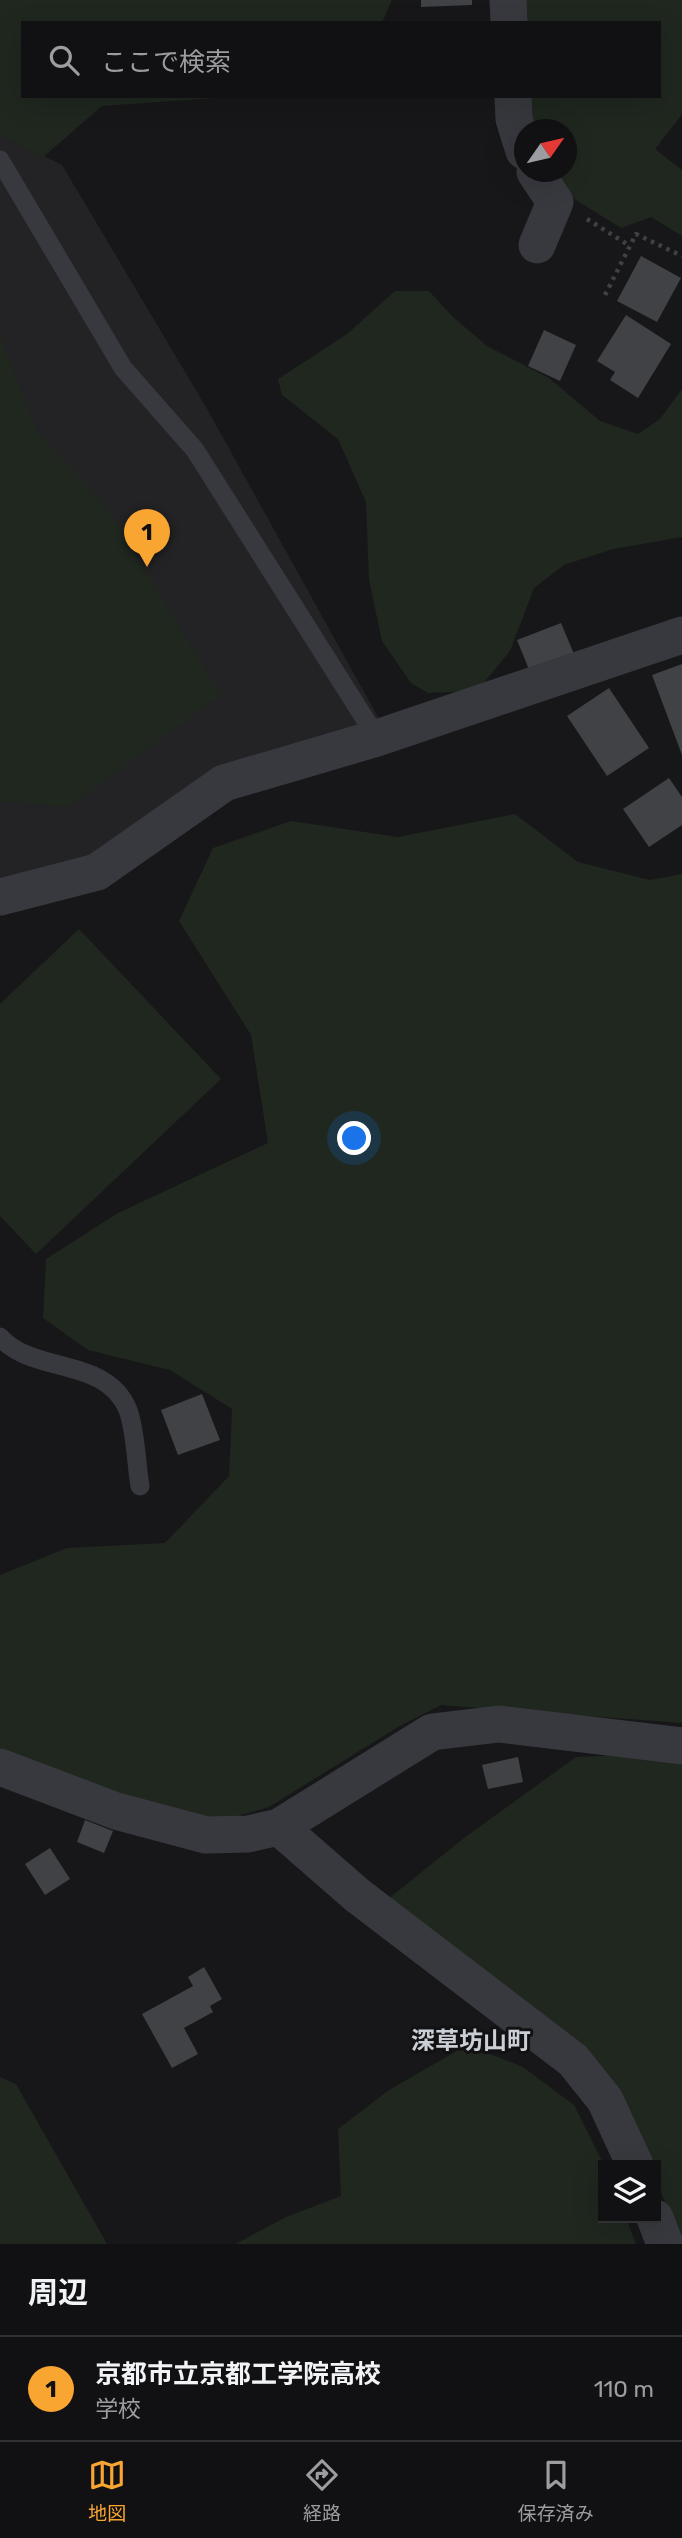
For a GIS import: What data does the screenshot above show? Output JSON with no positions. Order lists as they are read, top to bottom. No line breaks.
{"districts":["深草坊山町"],"north":"top right","page":{"search":"ここで検索","pins":"1","heading":"周辺","list":[{"mark":"1","name":"京都市立京都工学院高校","note":"学校","value":"110 m"}],"nav":["地図","経路","保存済み"]}}
